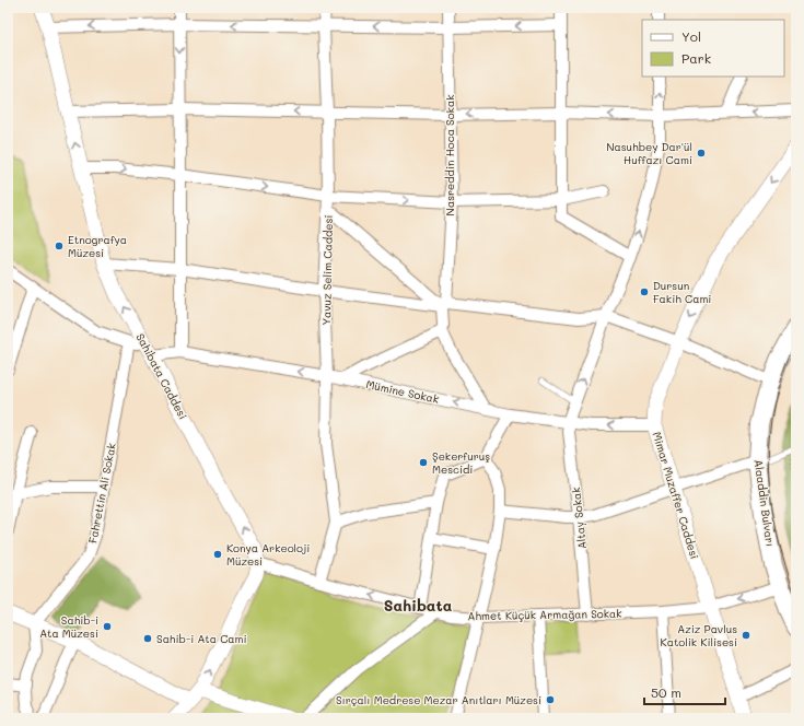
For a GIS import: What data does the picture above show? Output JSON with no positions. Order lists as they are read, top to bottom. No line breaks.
{"streets":{"main road":["Alaaddin Bulvarı"],"street":["Nasreddin Hoca Sokak","Yavuz Selim Caddesi","Sahibata Caddesi","Mümine Sokak","Fahrettin Ali Sokak","Mimar Muzaffer Caddesi","Altay Sokak","Ahmet Küçük Armağan Sokak"]},"crossings":[["Yavuz Selim Caddesi","Mümine Sokak"],["Yavuz Selim Caddesi","Ahmet Küçük Armağan Sokak"],["Sahibata Caddesi","Mümine Sokak"],["Sahibata Caddesi","Ahmet Küçük Armağan Sokak"],["Mümine Sokak","Fahrettin Ali Sokak"],["Mümine Sokak","Mimar Muzaffer Caddesi"],["Mümine Sokak","Altay Sokak"],["Mimar Muzaffer Caddesi","Ahmet Küçük Armağan Sokak"],["Alaaddin Bulvarı","Ahmet Küçük Armağan Sokak"],["Altay Sokak","Ahmet Küçük Armağan Sokak"]],"districts":["Sahibata"],"places":["Nasuhbey Dar'ül Huffazı Cami","Etnografya Müzesi","Dursun Fakih Cami","Şekerfuruş Mescidi","Konya Arkeoloji Müzesi","Sahib-i Ata Müzesi","Aziz Pavlus Katolik Kilisesi","Sahib-i Ata Cami","Sırçalı Medrese Mezar Anıtları Müzesi"],"legend":["Yol","Park"],"scale_bar":"50 m"}
